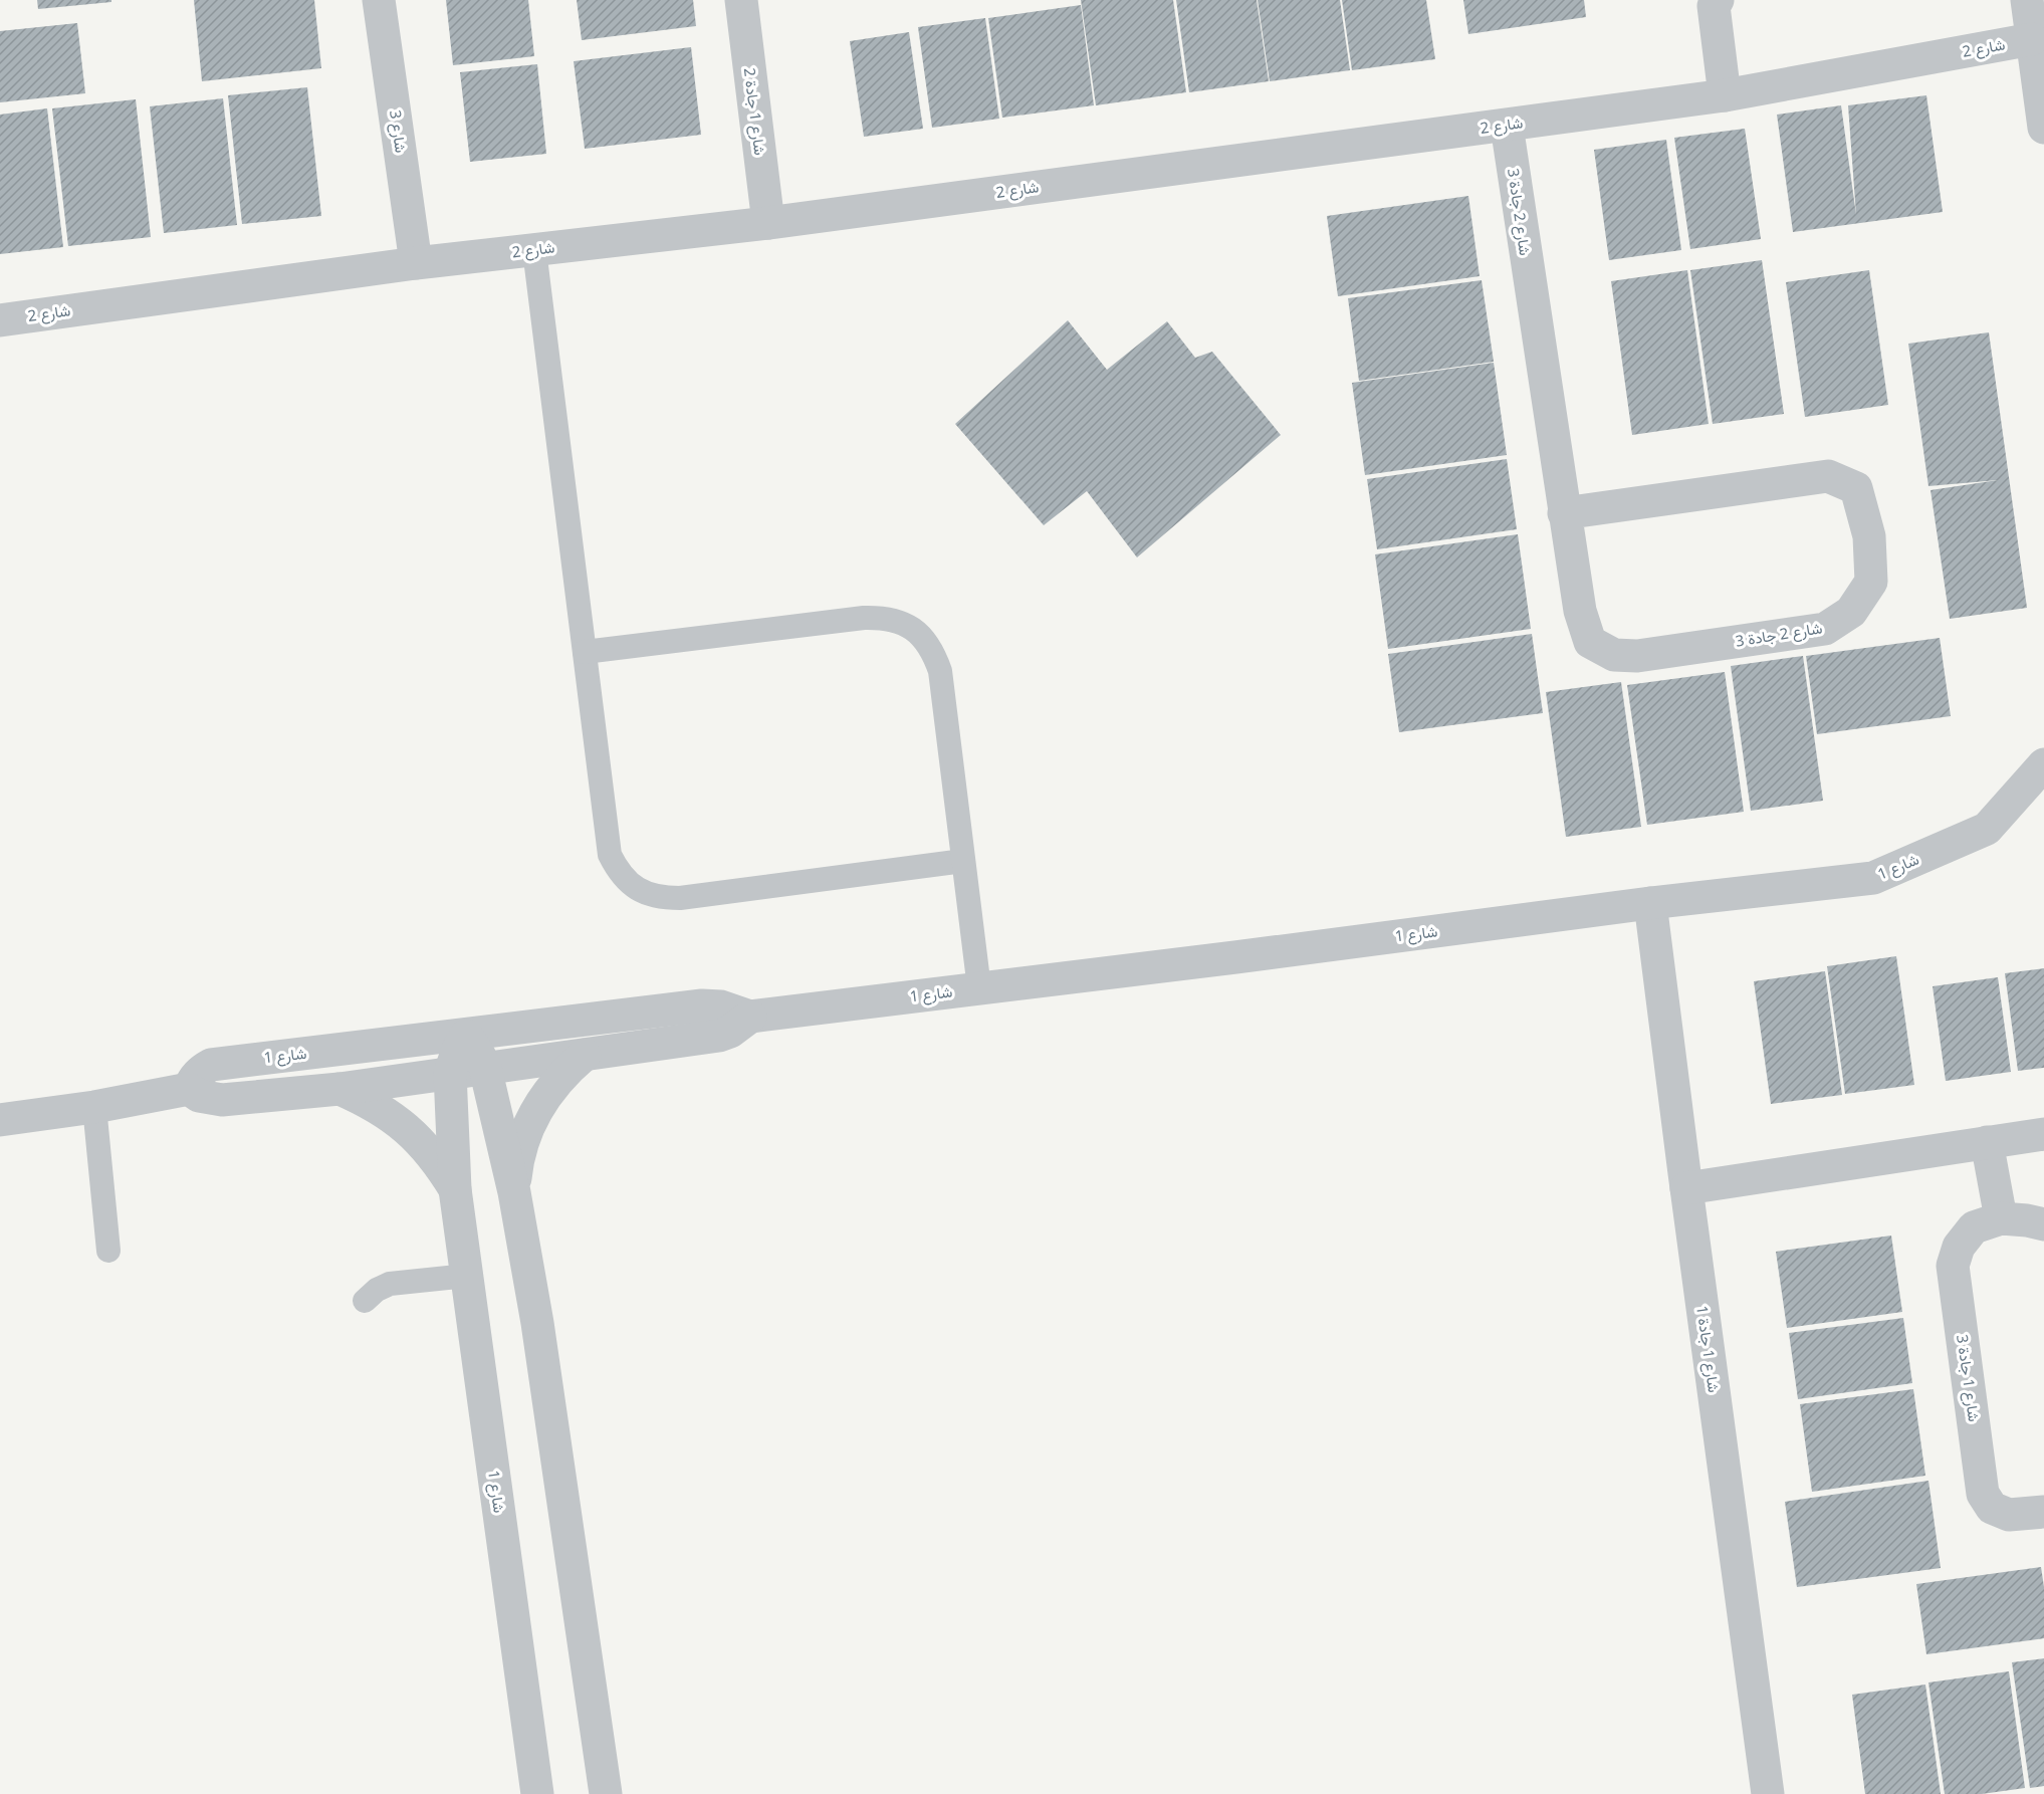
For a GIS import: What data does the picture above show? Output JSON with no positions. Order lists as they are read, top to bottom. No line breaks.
{"streets":{"street":["شارع 2","شارع 1 جادة 2","شارع 3","شارع 2 جادة 3","شارع 1","شارع 1 جادة 1","شارع 1 جادة 3"]},"crossings":[["شارع 2","شارع 1 جادة 2"],["شارع 2","شارع 3"],["شارع 2","شارع 2 جادة 3"],["شارع 1","شارع 1 جادة 1"]]}
